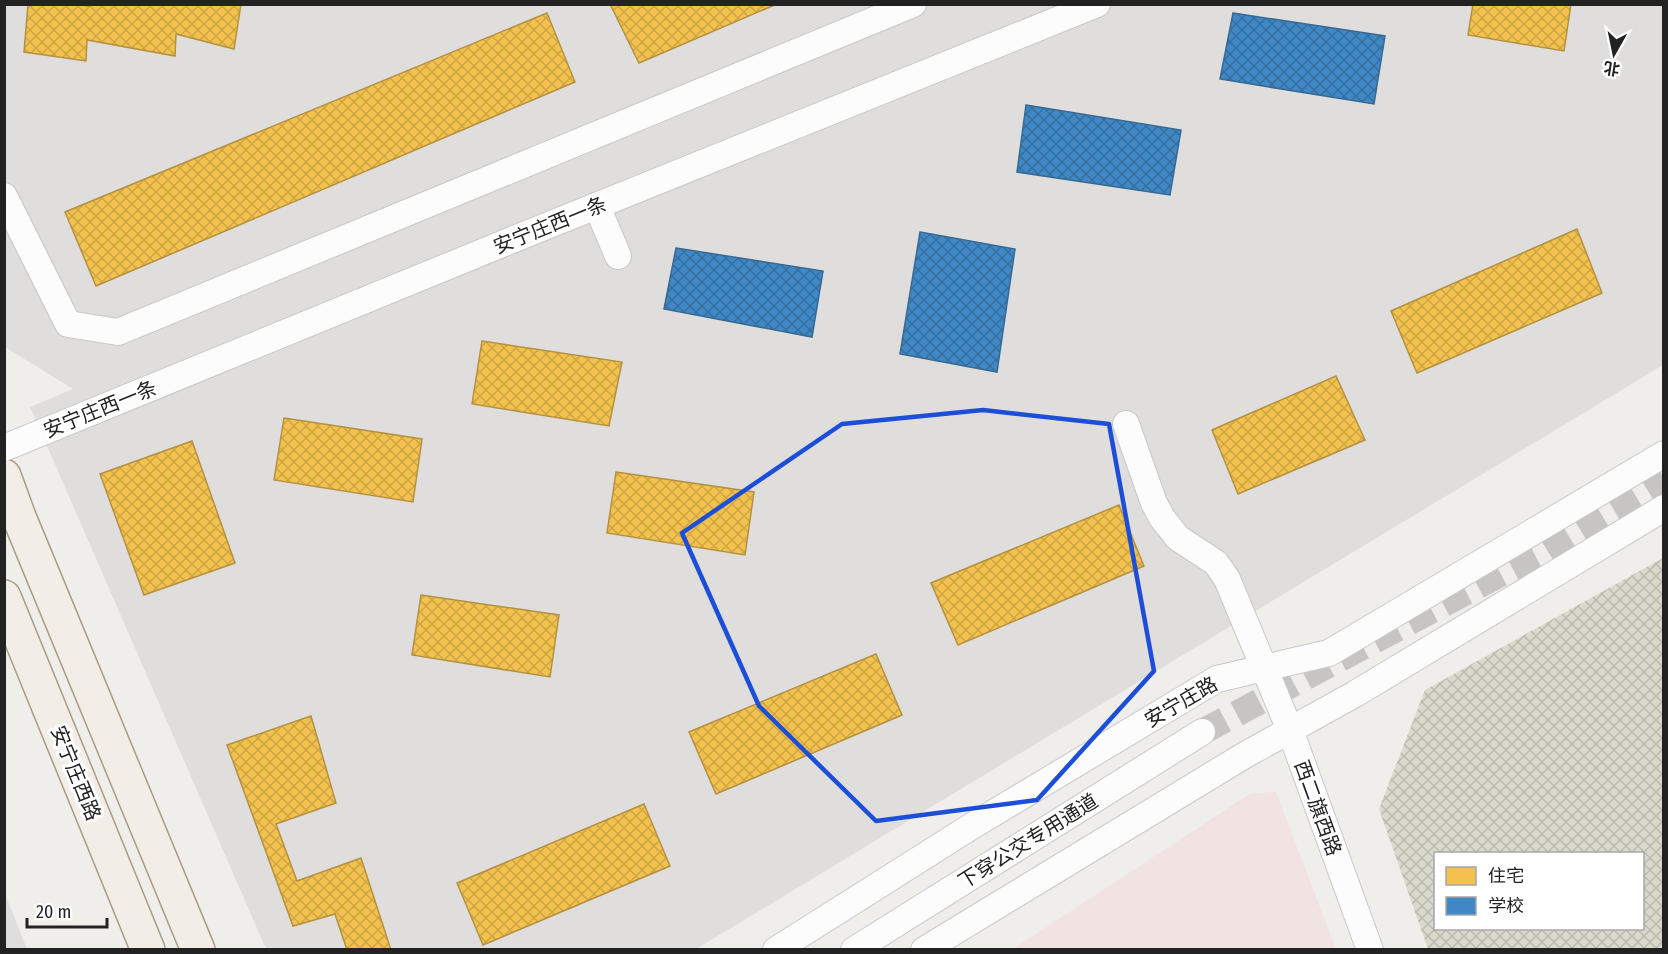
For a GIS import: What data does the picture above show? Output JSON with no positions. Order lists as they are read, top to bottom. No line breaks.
{"streets":{"main road":["安宁庄西路"],"street":["安宁庄西一条","安宁庄路","西二旗西路","下穿公交专用通道"]},"crossings":[["安宁庄路","西二旗西路"]],"legend":["住宅","学校"],"scale_bar":"20 m","north":"bottom"}
